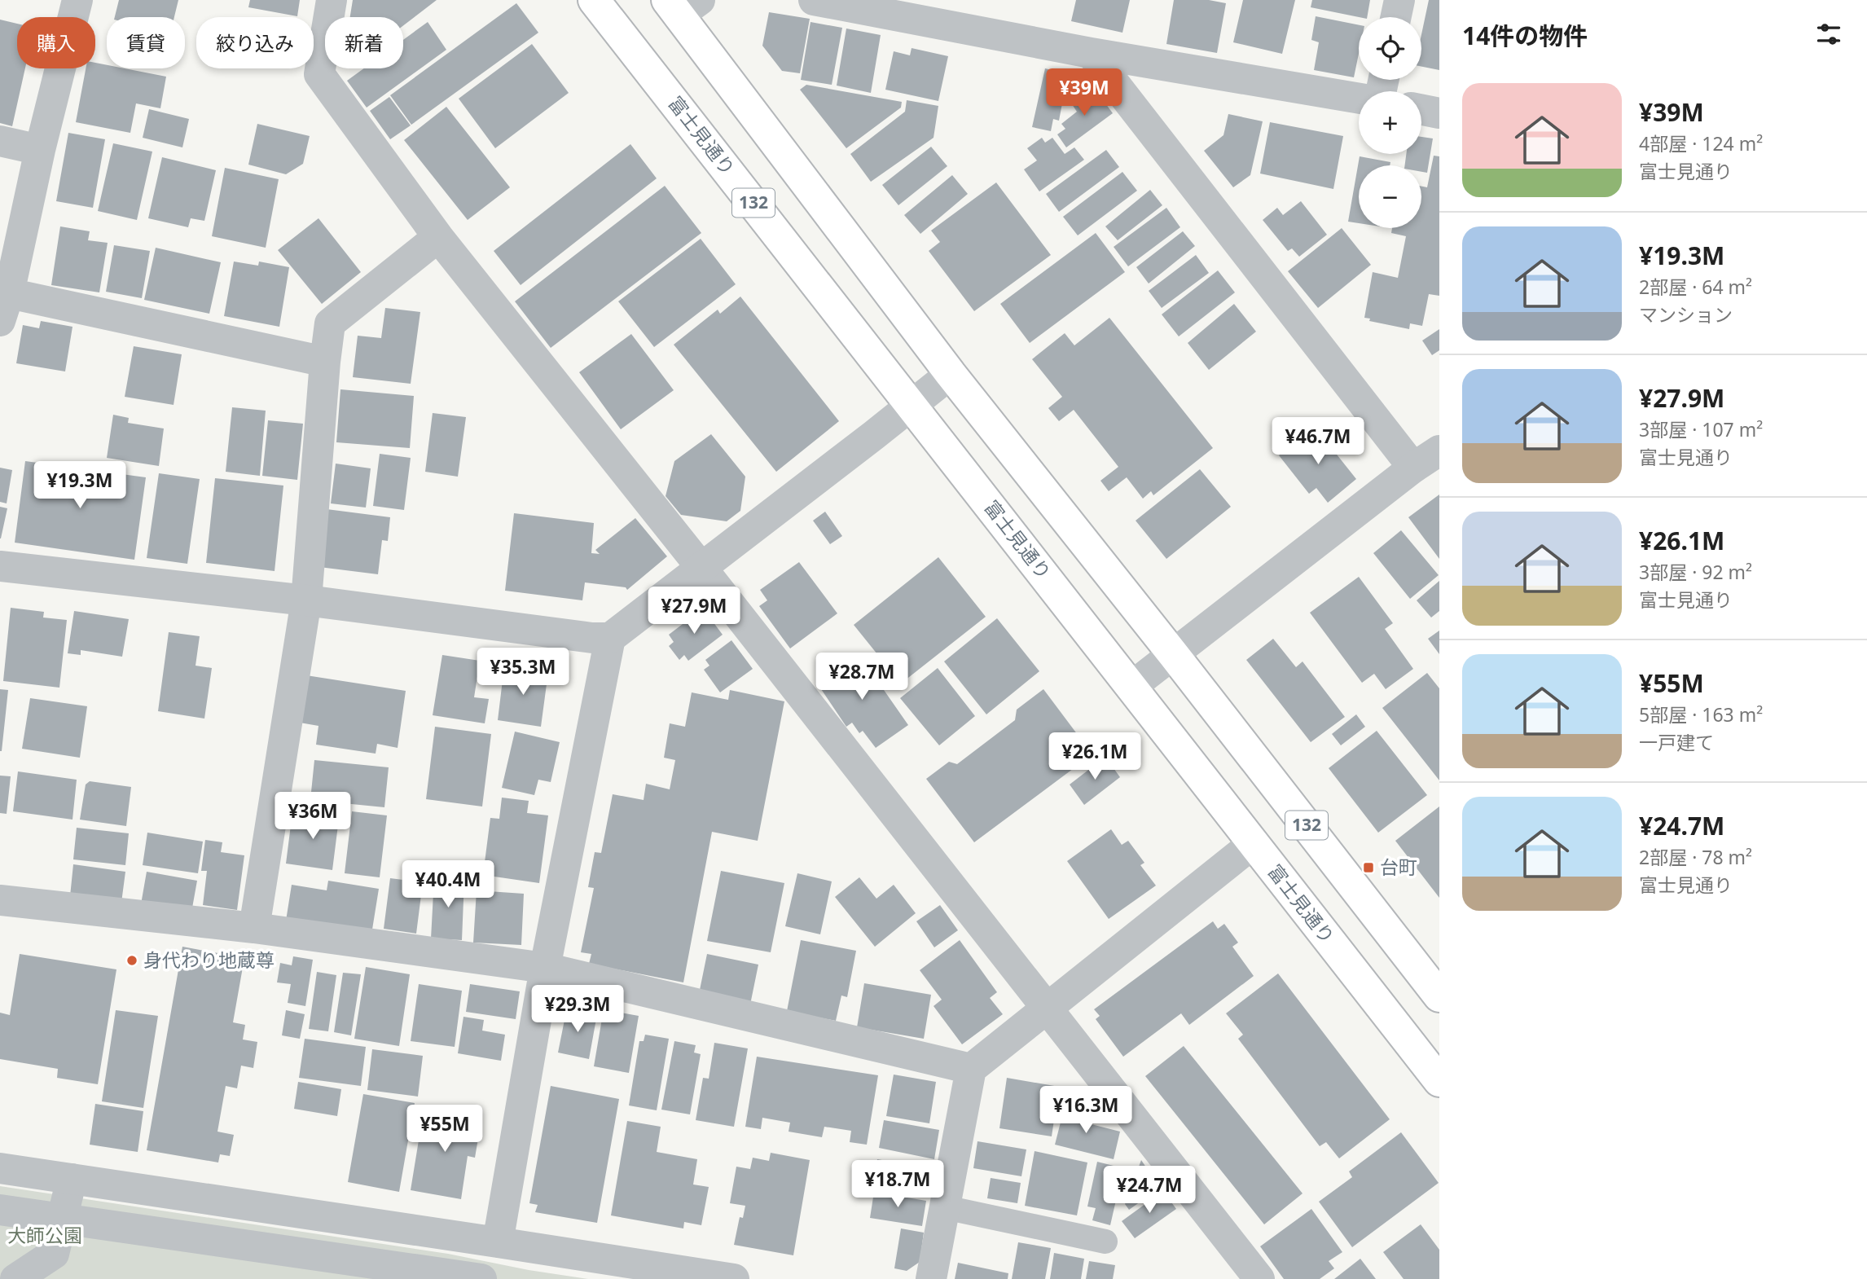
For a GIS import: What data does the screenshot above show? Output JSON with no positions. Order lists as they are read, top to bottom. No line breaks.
{"streets":{"highway":["富士見通り","132"]},"parks":["大師公園"],"places":{"transit":["台町"],"other":["身代わり地蔵尊"]},"page":{"heading":"14件の物件","map_buttons":["+","−"],"chip":["購入","賃貸","絞り込み","新着"],"price":["¥39M","¥46.7M","¥19.3M","¥27.9M","¥35.3M","¥28.7M","¥26.1M","¥36M","¥40.4M","¥29.3M","¥16.3M","¥55M","¥18.7M","¥24.7M"],"list":[{"name":"¥39M","note":"4部屋 · 124 m² · 富士見通り"},{"name":"¥19.3M","note":"2部屋 · 64 m² · マンション"},{"name":"¥27.9M","note":"3部屋 · 107 m² · 富士見通り"},{"name":"¥26.1M","note":"3部屋 · 92 m² · 富士見通り"},{"name":"¥55M","note":"5部屋 · 163 m² · 一戸建て"},{"name":"¥24.7M","note":"2部屋 · 78 m² · 富士見通り"}]}}
